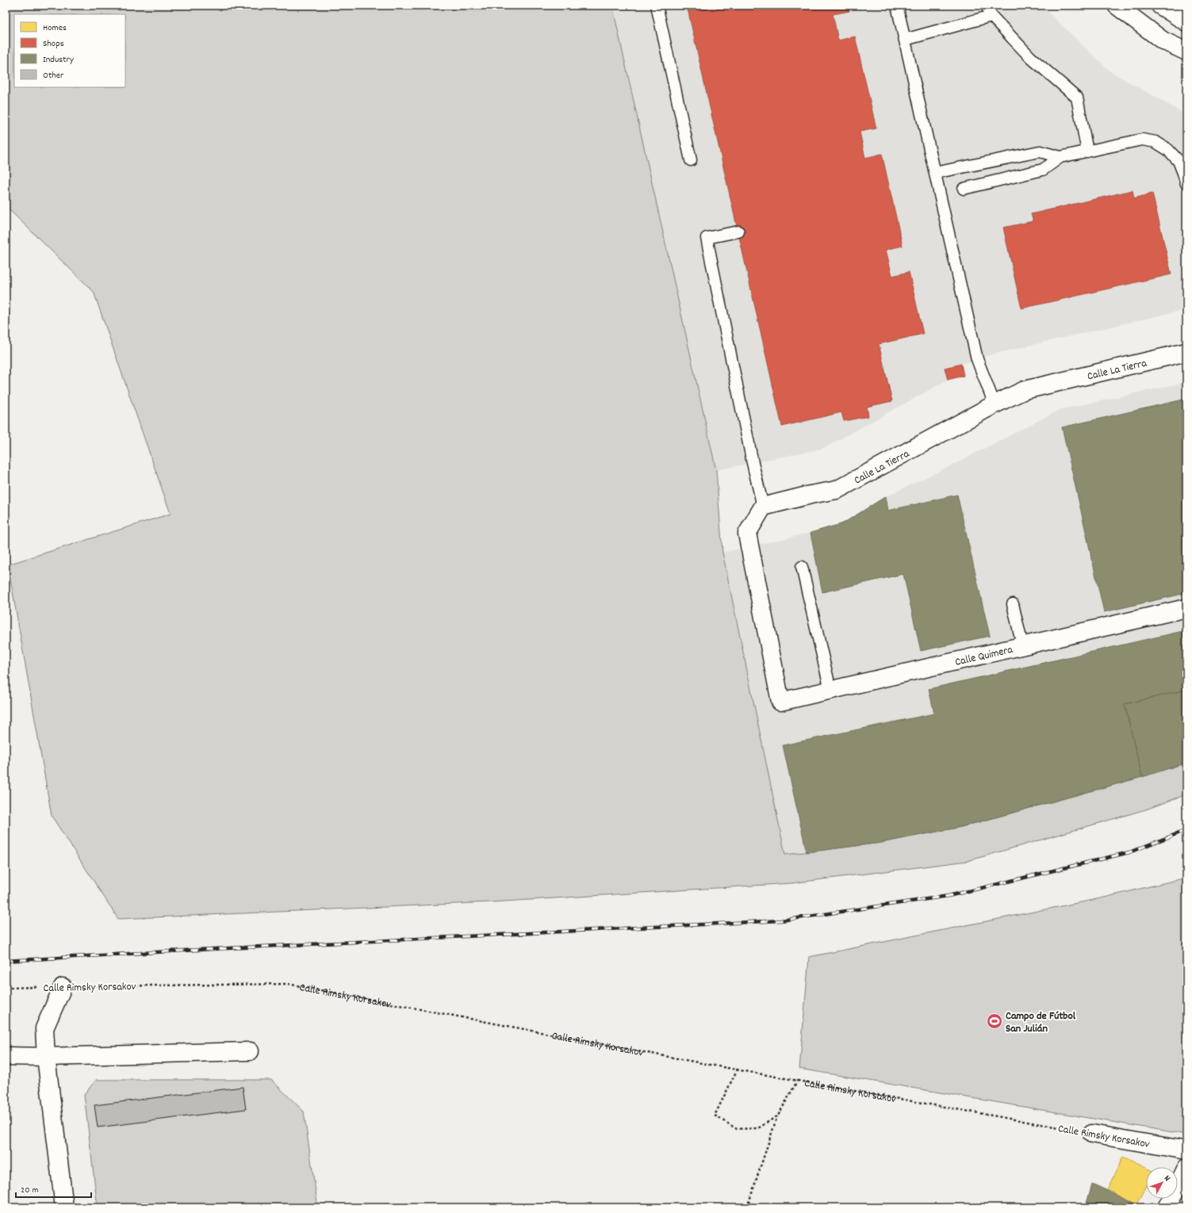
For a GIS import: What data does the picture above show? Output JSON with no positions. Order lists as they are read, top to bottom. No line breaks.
{"streets":{"main road":["Calle La Tierra","Calle Quimera","Calle Rimsky Korsakov"]},"crossings":[["Calle La Tierra","Calle Quimera"]],"places":{"sports":["Campo de Fútbol San Julián"]},"legend":["Homes","Shops","Industry","Other"],"scale_bar":"20 m","north":"top right"}
